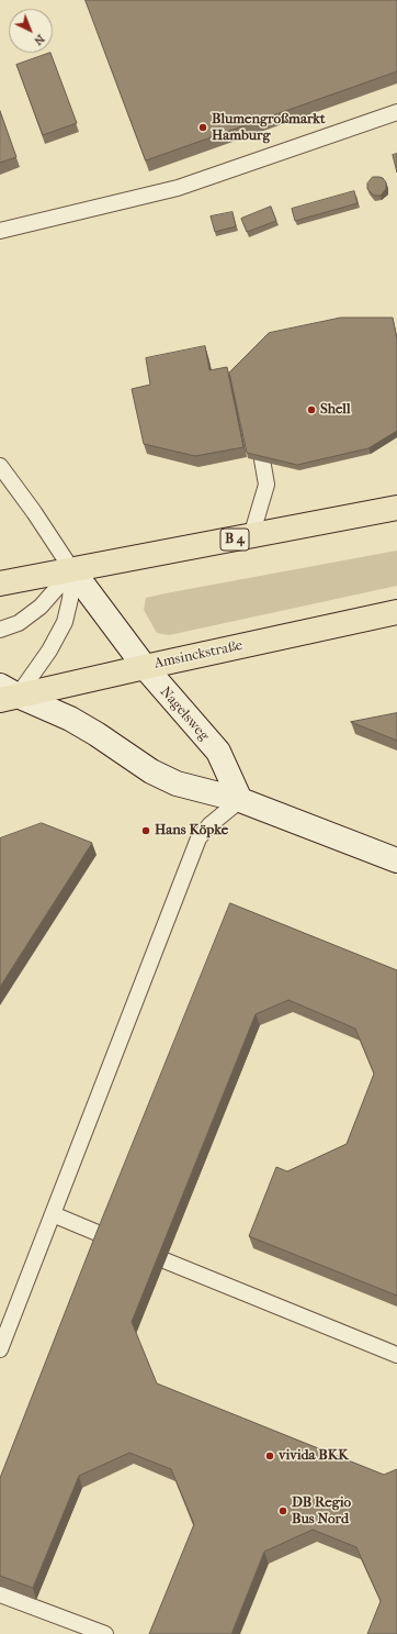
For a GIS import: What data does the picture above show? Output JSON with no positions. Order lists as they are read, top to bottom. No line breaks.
{"streets":{"main road":["B 4","Amsinckstraße"],"street":["Nagelsweg"]},"crossings":[["B 4","Nagelsweg"],["Amsinckstraße","Nagelsweg"]],"places":["Blumengroßmarkt Hamburg","Shell","Hans Köpke","vivida BKK","DB Regio Bus Nord"],"north":"bottom right"}
